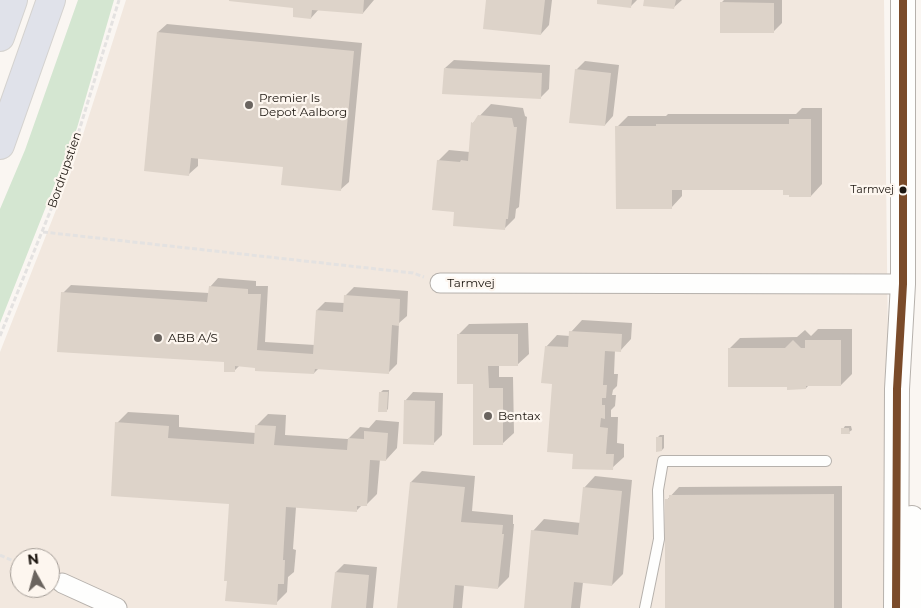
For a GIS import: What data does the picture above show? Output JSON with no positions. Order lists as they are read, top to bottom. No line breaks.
{"streets":{"street":["Tarmvej"],"path":["Bordrupstien"]},"crossings":[["Bordrupstien","Tarmvej"]],"places":["Premier Is Depot Aalborg","Tarmvej","ABB A/S","Bentax"],"north":"top"}
